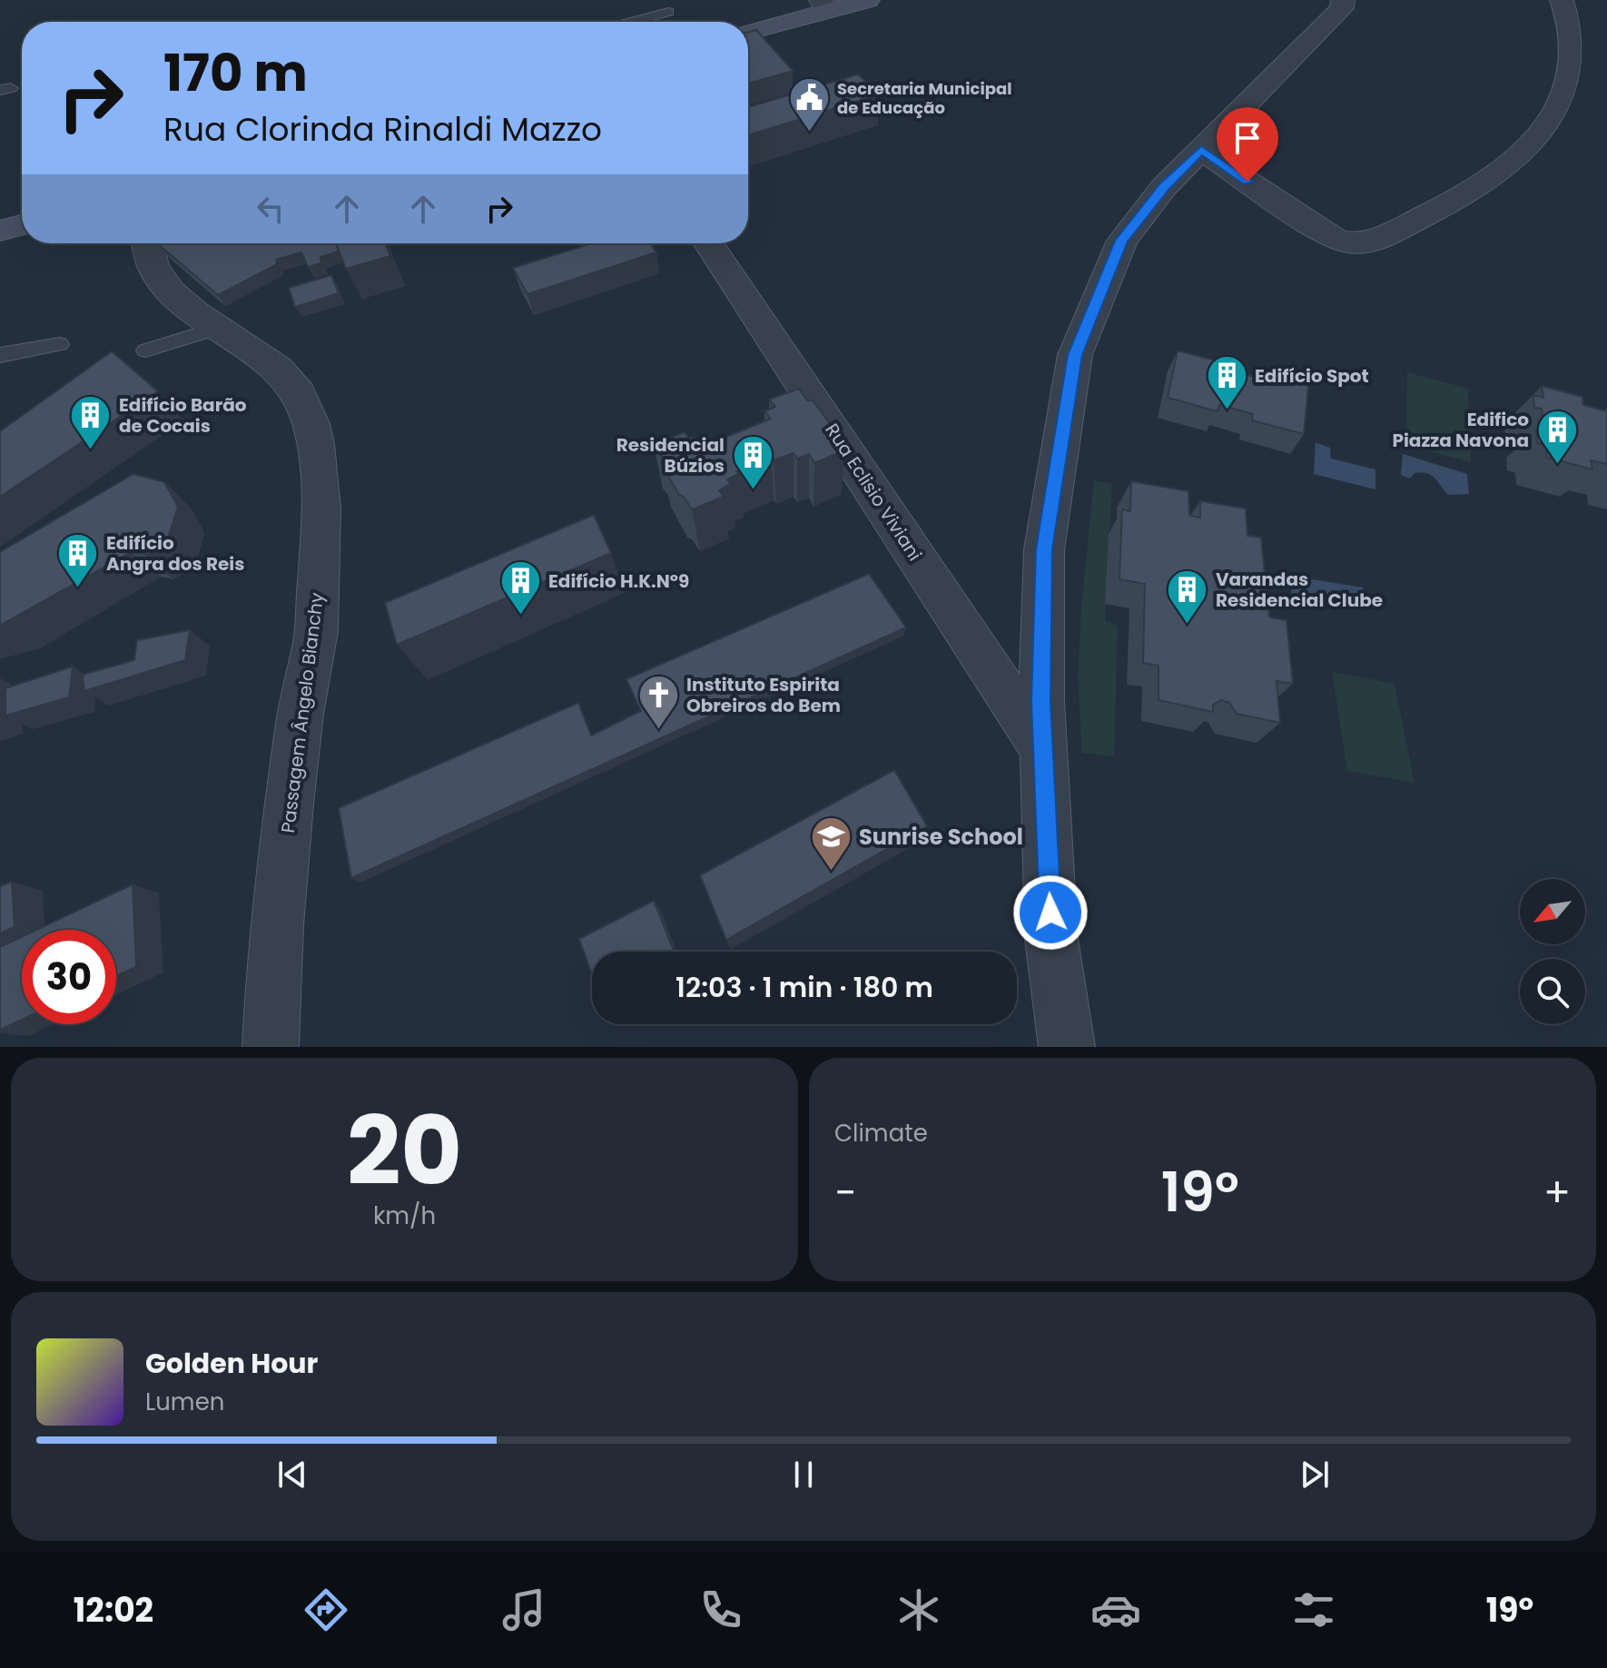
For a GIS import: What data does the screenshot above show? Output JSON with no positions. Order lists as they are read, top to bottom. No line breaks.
{"streets":{"street":["Rua Eclisio Viviani","Passagem Ângelo Bianchy"]},"places":{"public building":["Secretaria Municipal de Educação"],"building":["Edifício Spot","Edifício Barão de Cocais","Edifico Piazza Navona","Residencial Búzios","Edifício Angra dos Reis","Edifício H.K.Nº9","Varandas Residencial Clube"],"church":["Instituto Espirita Obreiros do Bem"],"school or university":["Sunrise School"]},"north":"bottom left","page":{"turn":["170 m","Rua Clorinda Rinaldi Mazzo"],"limit":"30","trip":"12:03 · 1 min · 180 m","tile":[["20","km/h"],"Climate"],"heat":["−","19°","+"],"song":["Golden Hour","Lumen"],"tabs":["12:02","19°"]}}
